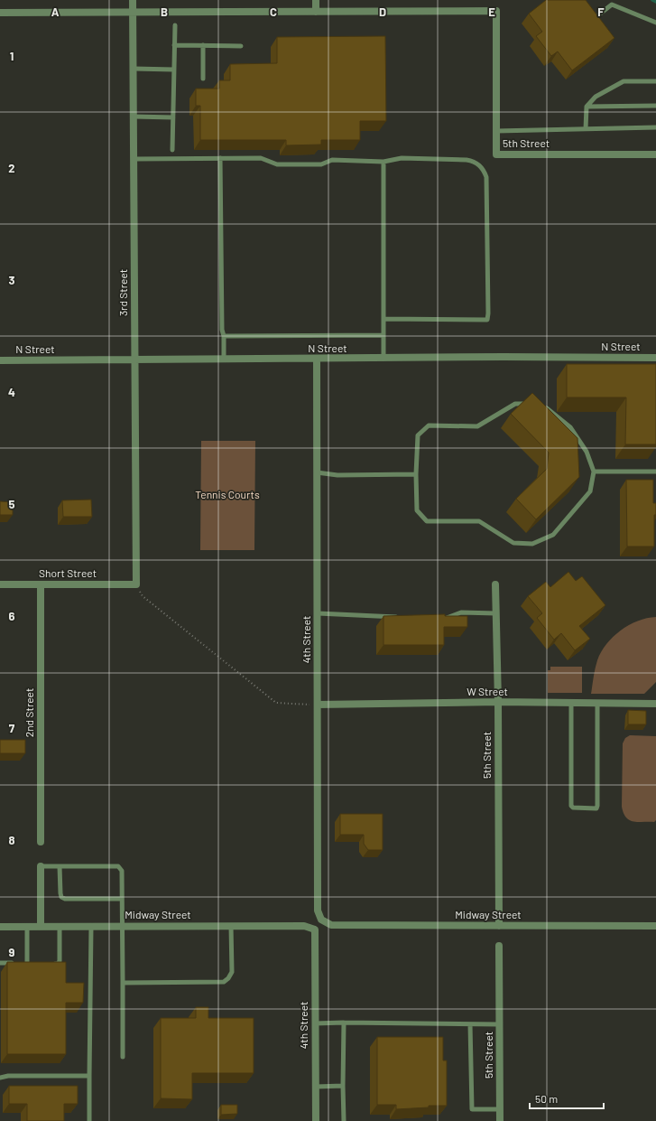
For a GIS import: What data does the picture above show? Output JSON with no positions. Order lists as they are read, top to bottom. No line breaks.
{"streets":{"street":["5th Street","3rd Street","N Street","Short Street","4th Street","W Street","2nd Street","Midway Street"]},"crossings":[["5th Street","W Street"],["5th Street","Midway Street"],["3rd Street","N Street"],["3rd Street","Short Street"],["N Street","4th Street"],["Short Street","2nd Street"],["4th Street","W Street"],["4th Street","Midway Street"]],"parks":["Tennis Courts"],"scale_bar":"50 m","grid":{"columns":["A","B","C","D","E","F"],"rows":["1","2","3","4","5","6","7","8","9"]}}
